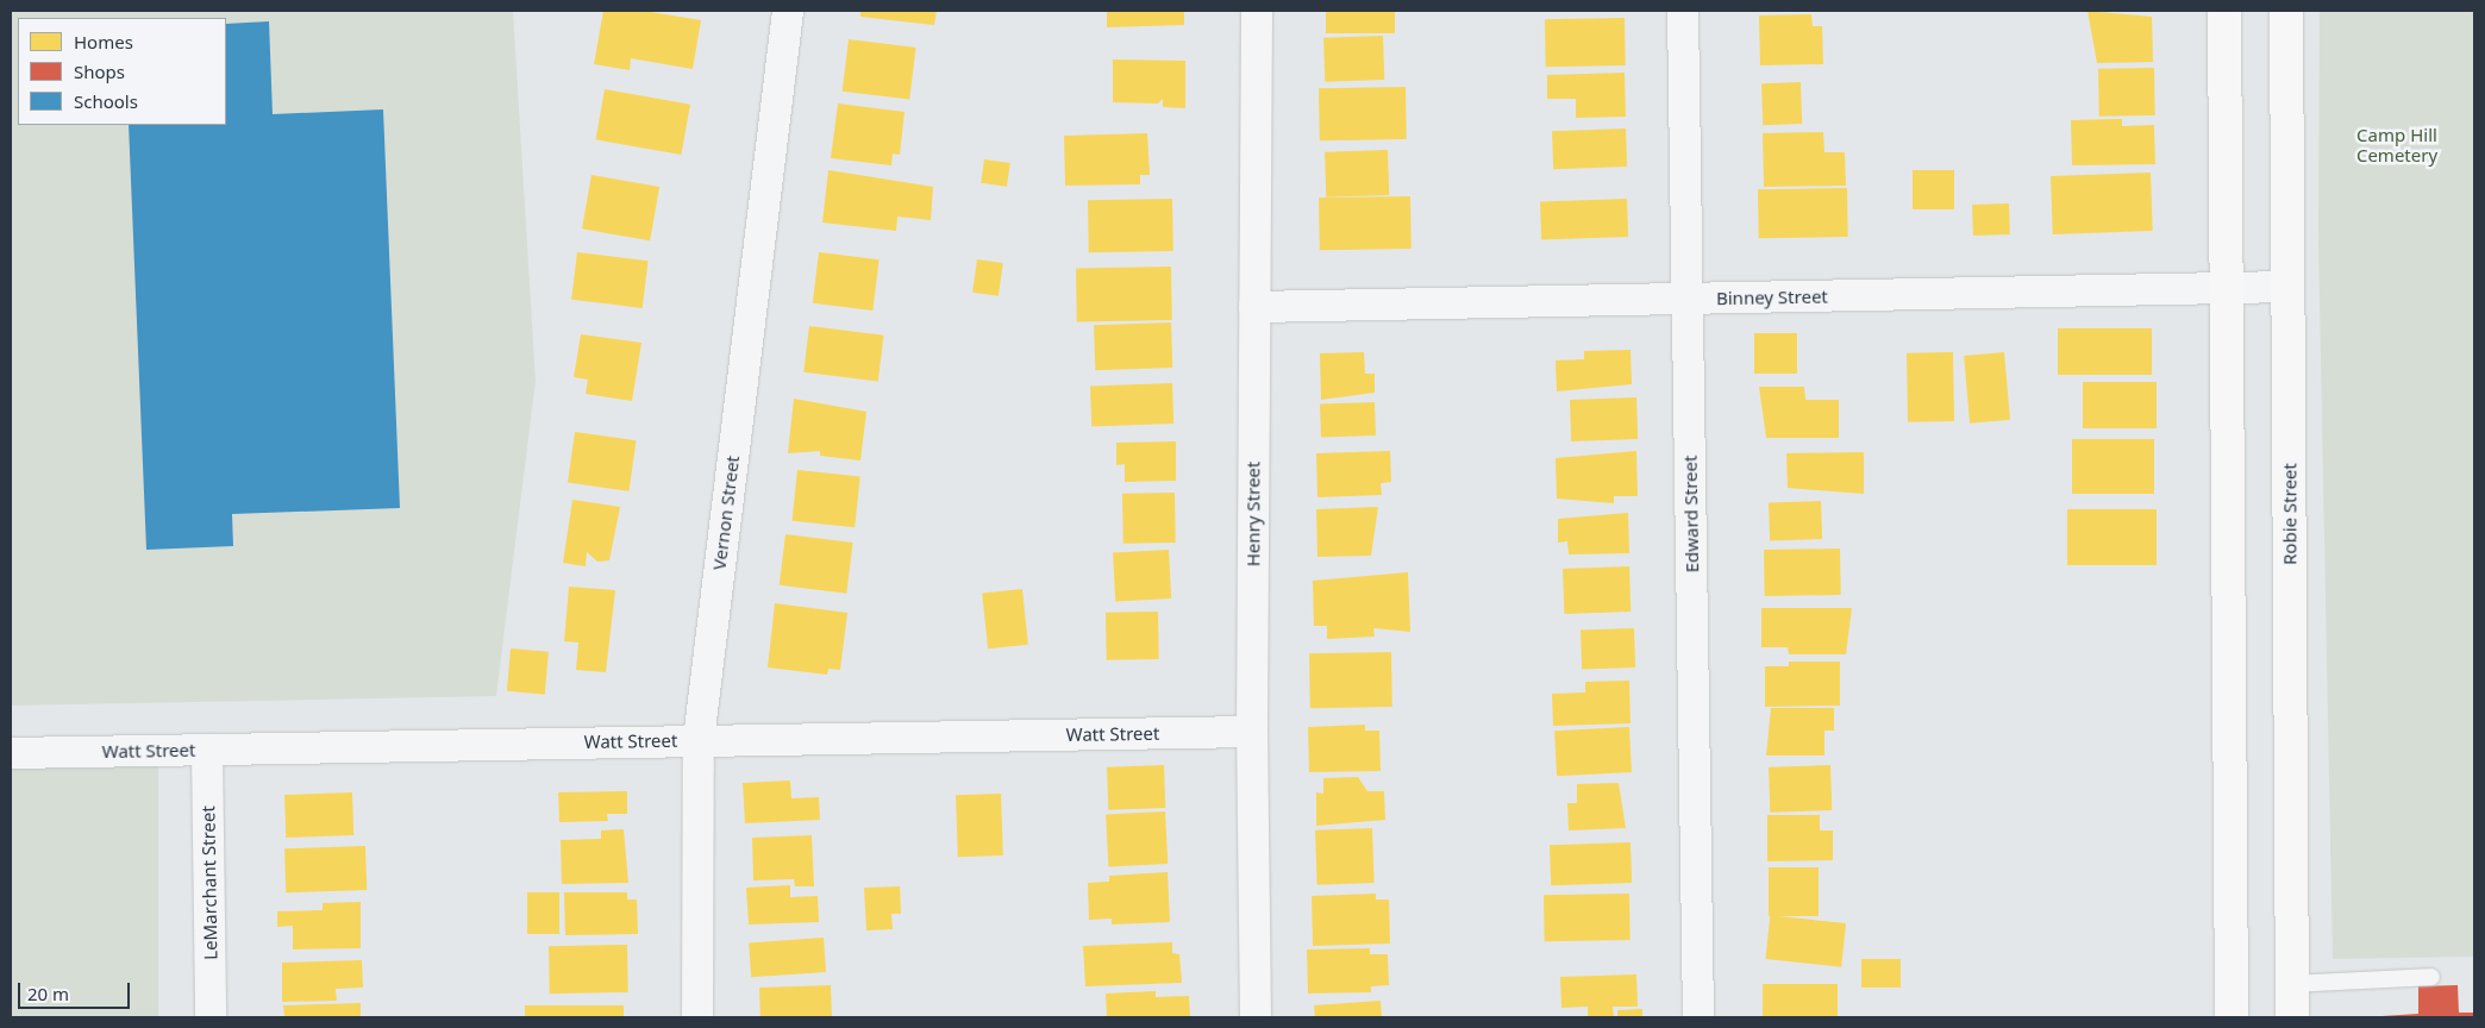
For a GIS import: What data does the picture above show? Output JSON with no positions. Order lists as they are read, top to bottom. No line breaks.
{"streets":{"main road":["Robie Street"],"street":["Binney Street","Vernon Street","Henry Street","Edward Street","Watt Street","LeMarchant Street"]},"crossings":[["Binney Street","Henry Street"],["Binney Street","Edward Street"],["Binney Street","Robie Street"],["Vernon Street","Watt Street"],["Henry Street","Watt Street"],["Watt Street","LeMarchant Street"]],"parks":["Camp Hill Cemetery"],"legend":["Homes","Shops","Schools"],"scale_bar":"20 m"}
